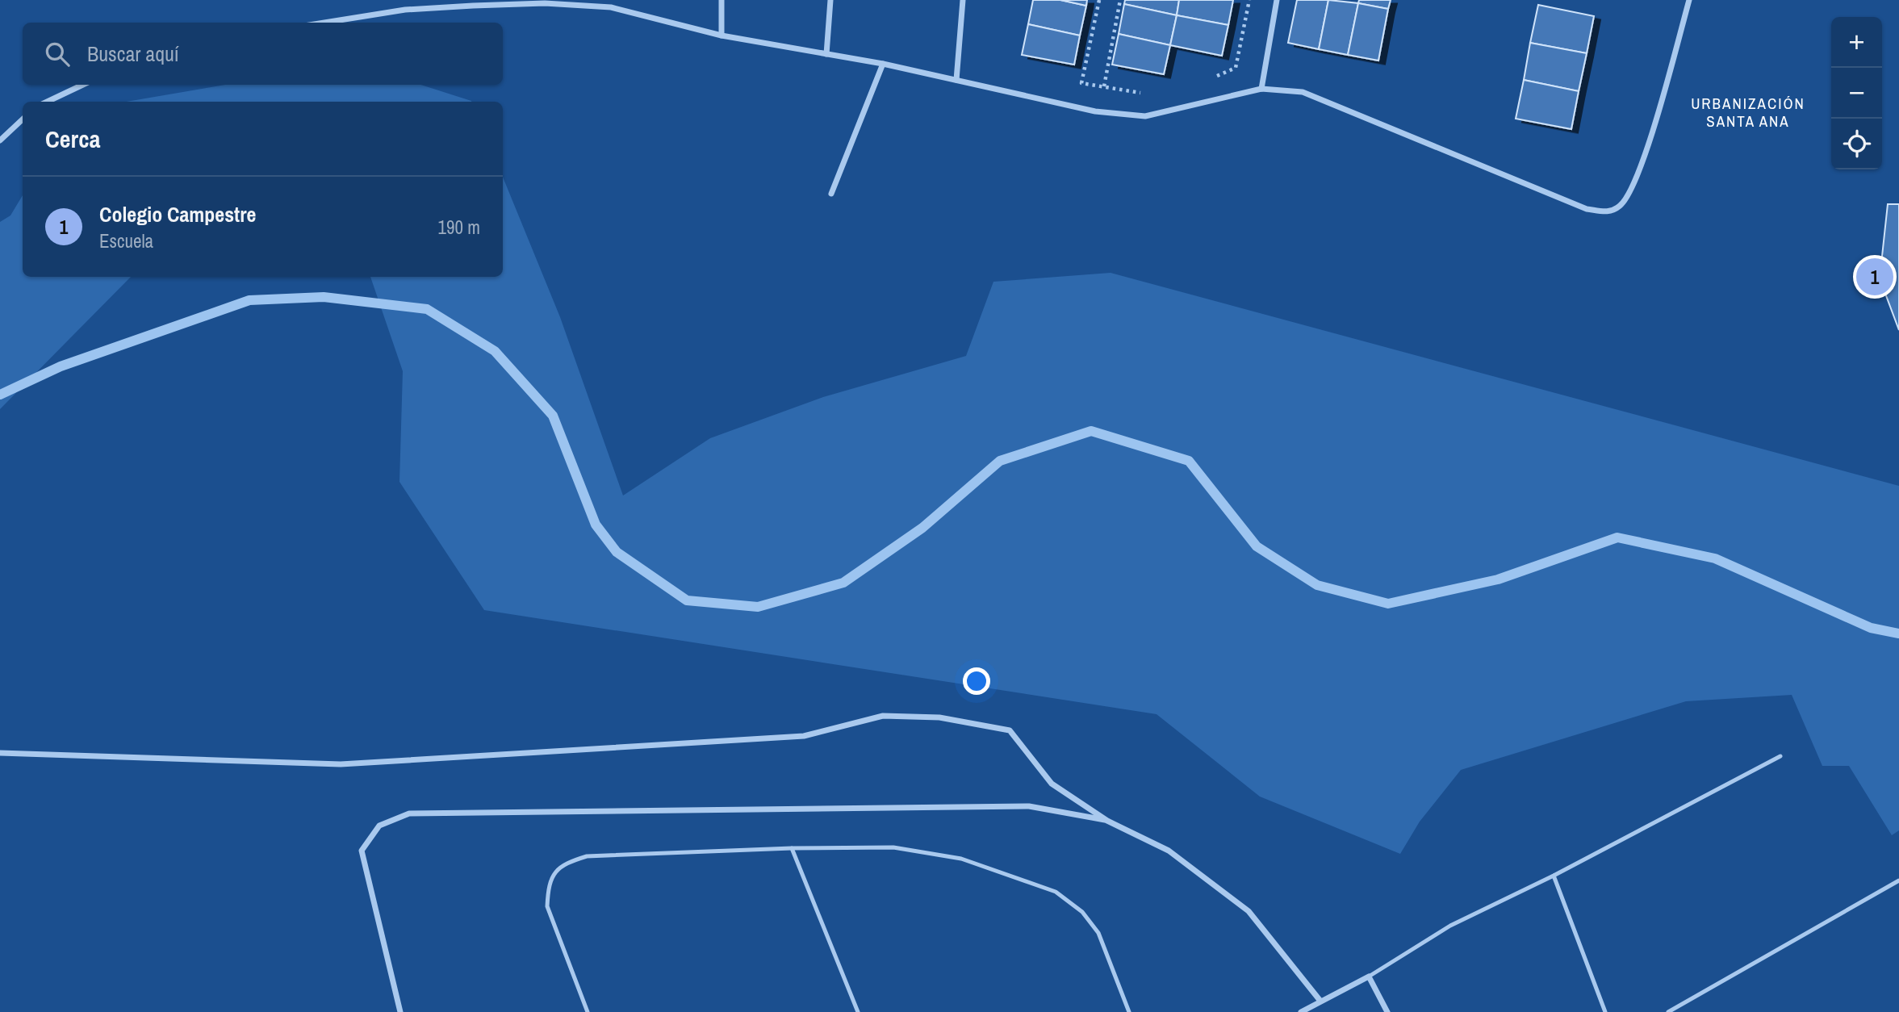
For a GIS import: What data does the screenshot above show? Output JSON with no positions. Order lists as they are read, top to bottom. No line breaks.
{"districts":["URBANIZACIÓN SANTA ANA"],"page":{"map_buttons":["+","−"],"search":"Buscar aquí","heading":"Cerca","list":[{"mark":"1","name":"Colegio Campestre","note":"Escuela","value":"190 m"}],"pins":"1"}}
